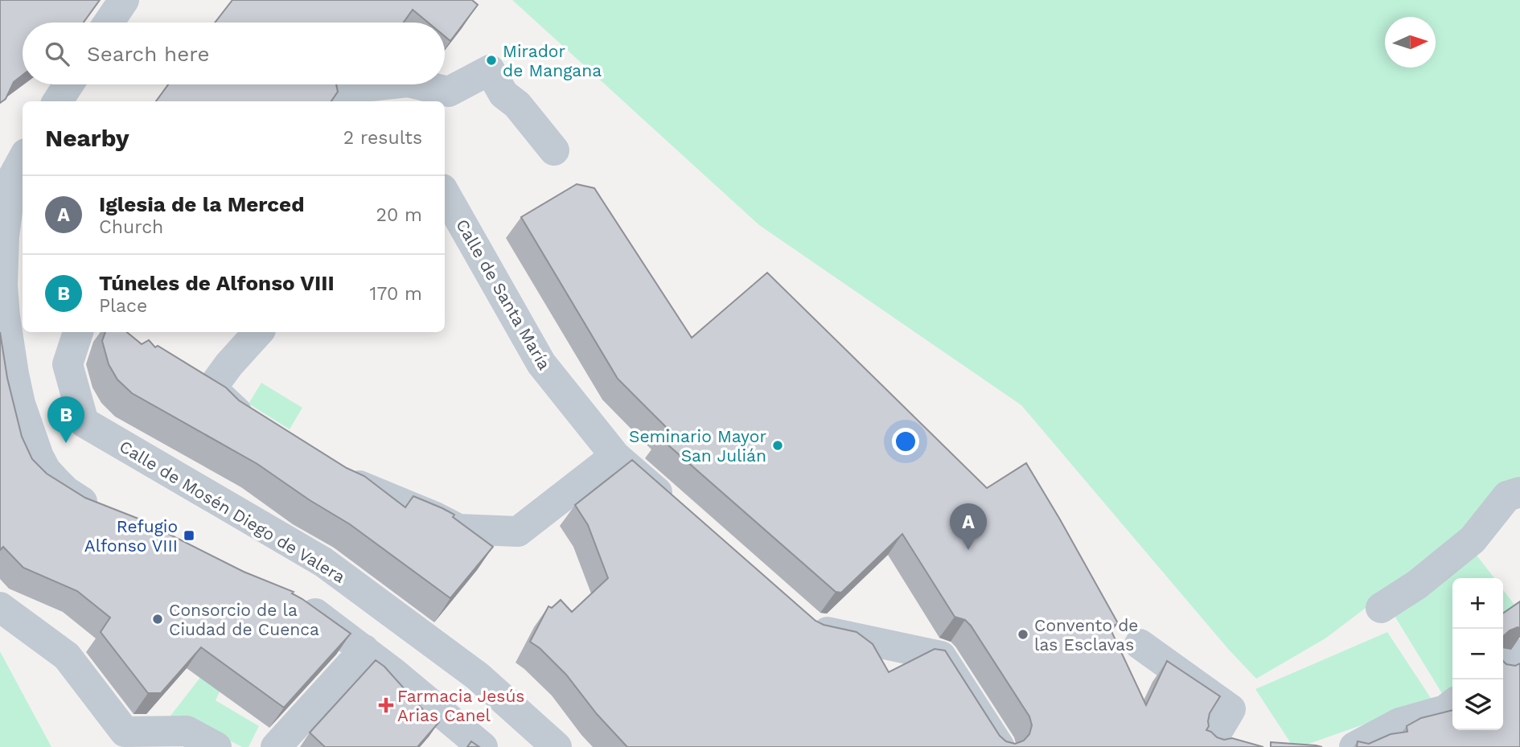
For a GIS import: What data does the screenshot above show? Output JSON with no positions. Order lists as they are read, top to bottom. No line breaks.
{"streets":{"street":["Calle de Santa María","Calle de Mosén Diego de Valera"]},"places":{"other":["Mirador de Mangana","Seminario Mayor San Julián","Consorcio de la Ciudad de Cuenca","Convento de las Esclavas"],"transit":["Refugio Alfonso VIII"],"health":["Farmacia Jesús Arias Canel"]},"north":"right","page":{"search":"Search here","heading":["Nearby","2 results"],"list":[{"mark":"A","name":"Iglesia de la Merced","note":"Church","value":"20 m"},{"mark":"B","name":"Túneles de Alfonso VIII","note":"Place","value":"170 m"}],"pins":["B","A"],"map_buttons":["+","−"]}}
